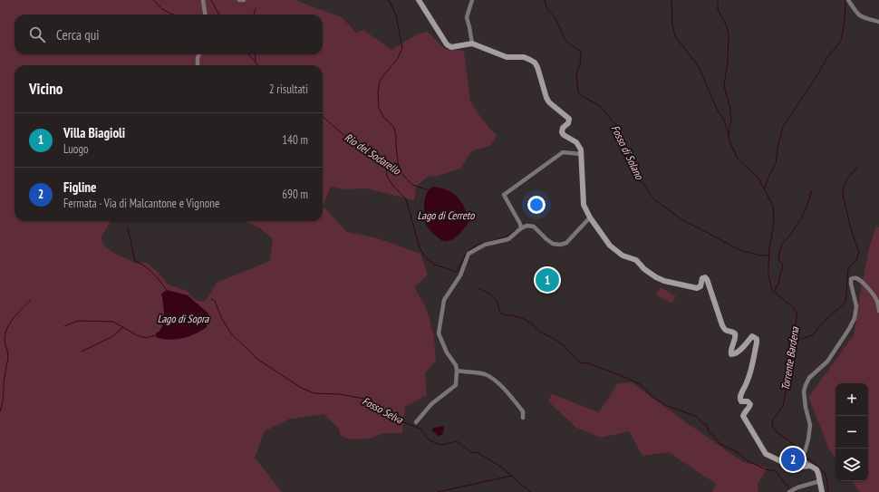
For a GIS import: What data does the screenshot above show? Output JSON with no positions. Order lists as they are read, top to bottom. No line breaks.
{"water":["Fosso di Solano","Rio del Sodarello","Lago di Cerreto","Lago di Sopra","Torrente Bardena","Fosso Selva"],"page":{"search":"Cerca qui","heading":["Vicino","2 risultati"],"list":[{"mark":"1","name":"Villa Biagioli","note":"Luogo","value":"140 m"},{"mark":"2","name":"Figline","note":"Fermata · Via di Malcantone e Vignone","value":"690 m"}],"pins":["1","2"],"map_buttons":["+","−"]}}
